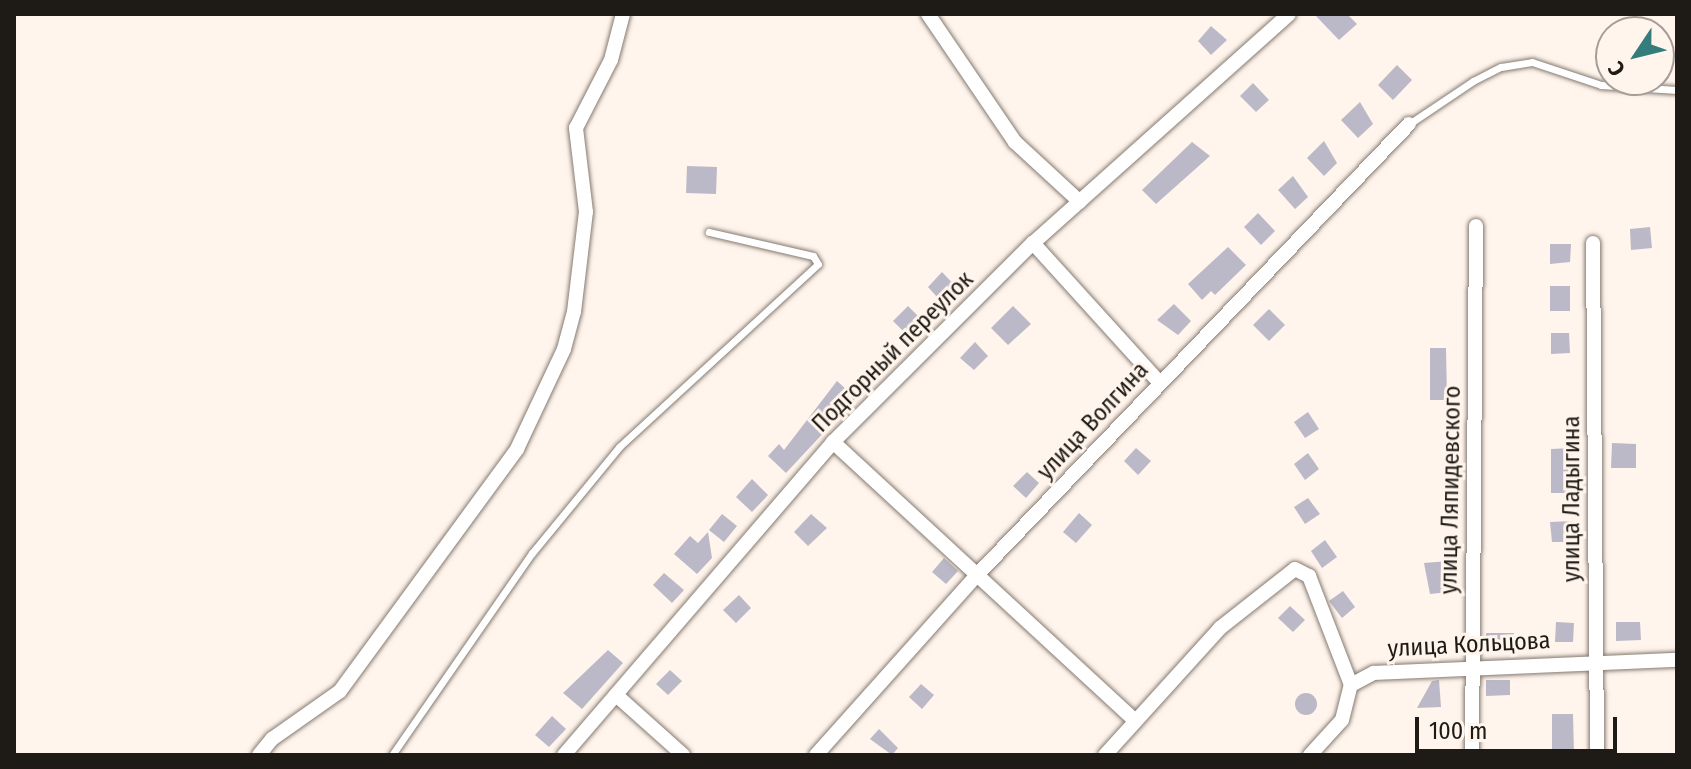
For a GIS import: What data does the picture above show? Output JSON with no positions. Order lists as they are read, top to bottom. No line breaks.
{"streets":{"street":["Подгорный переулок","улица Волгина","улица Ляпидевского","улица Ладыгина","улица Кольцова"]},"crossings":[["улица Ляпидевского","улица Кольцова"],["улица Ладыгина","улица Кольцова"]],"scale_bar":"100 m","north":"bottom left"}
